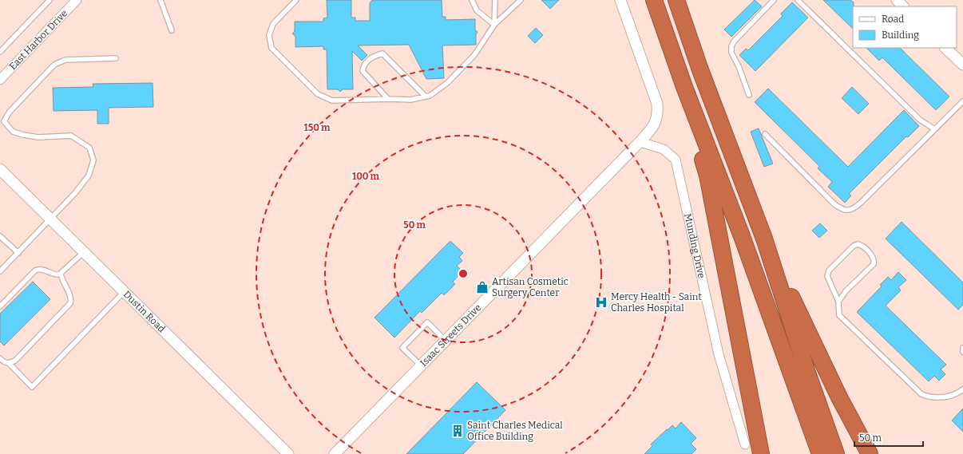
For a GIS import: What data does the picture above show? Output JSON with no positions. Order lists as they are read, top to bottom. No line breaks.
{"streets":{"street":["East Harbor Drive","Munding Drive","Dustin Road","Isaac Streets Drive"]},"crossings":[["Munding Drive","Isaac Streets Drive"]],"places":{"shop":["Artisan Cosmetic Surgery Center"],"hospital":["Mercy Health - Saint Charles Hospital"],"building":["Saint Charles Medical Office Building"]},"legend":["Road","Building"],"scale_bar":"50 m","rings":["150 m","100 m","50 m"]}
